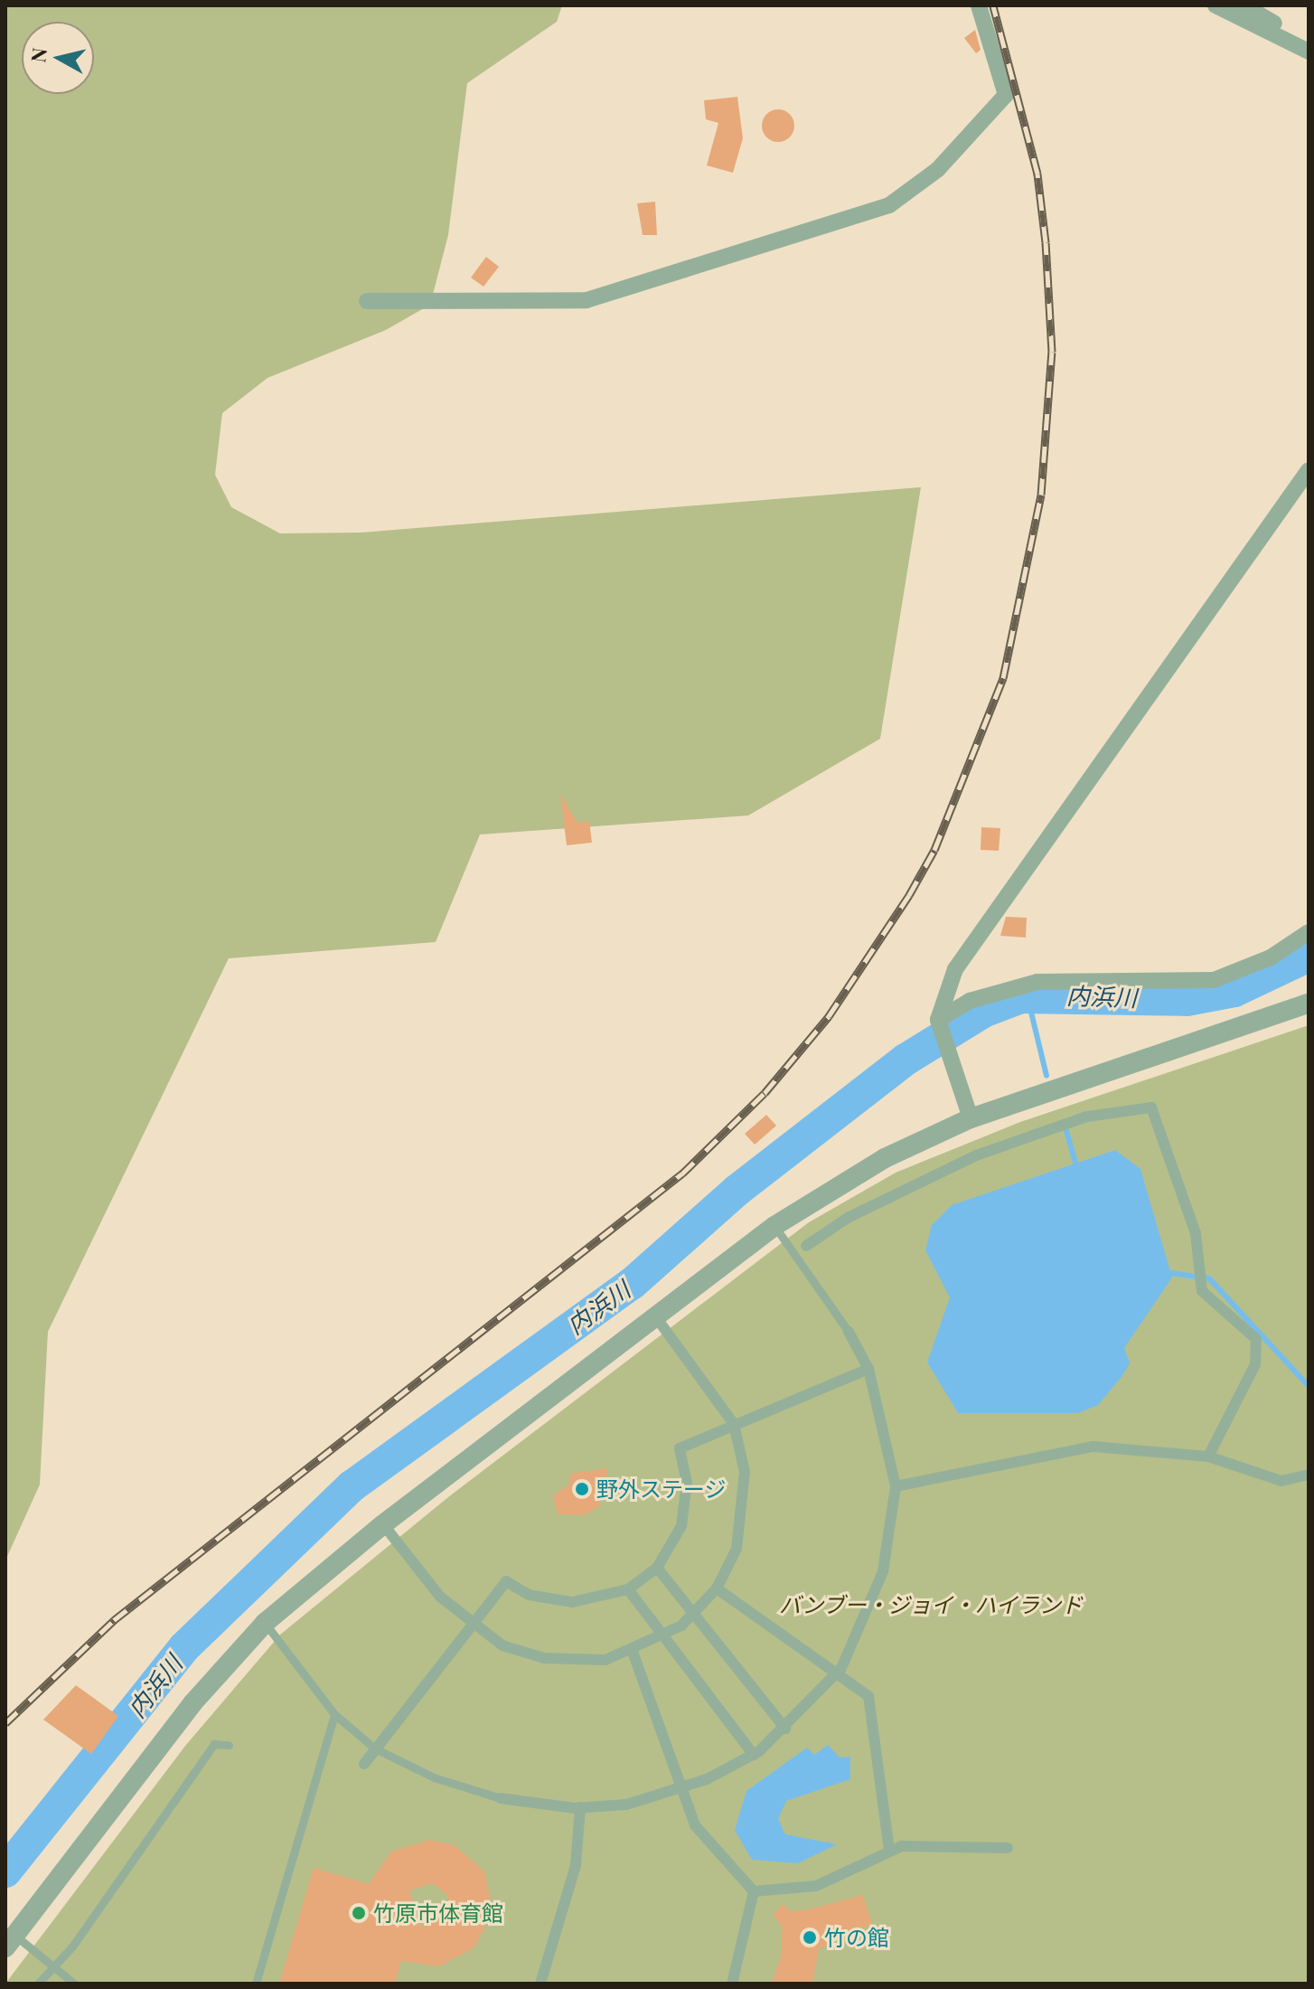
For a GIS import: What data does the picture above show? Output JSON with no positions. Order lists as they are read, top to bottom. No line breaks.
{"water":["内浜川"],"parks":["バンブー・ジョイ・ハイランド"],"places":["野外ステージ","竹原市体育館","竹の館"],"north":"left"}
